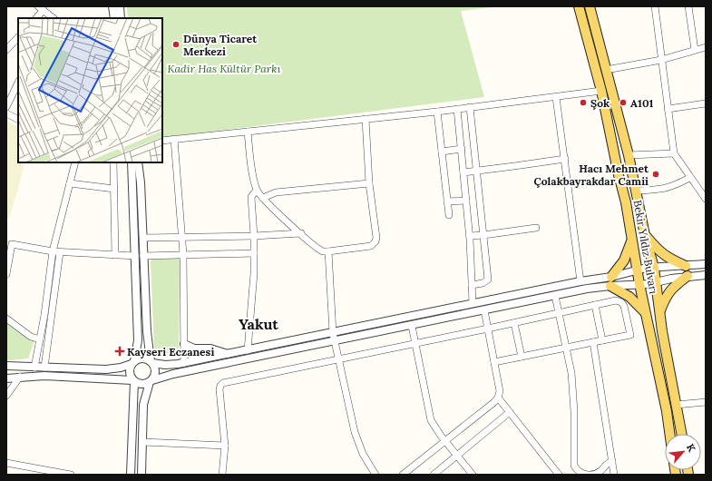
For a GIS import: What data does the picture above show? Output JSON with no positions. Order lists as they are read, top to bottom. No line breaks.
{"streets":{"main road":["Bekir Yıldız Bulvarı"]},"districts":["Yakut"],"parks":["Kadir Has Kültür Parkı"],"places":{"other":["Dünya Ticaret Merkezi","Şok","A101","Hacı Mehmet Çolakbayrakdar Camii"],"health":["Kayseri Eczanesi"]},"north":"top right"}
